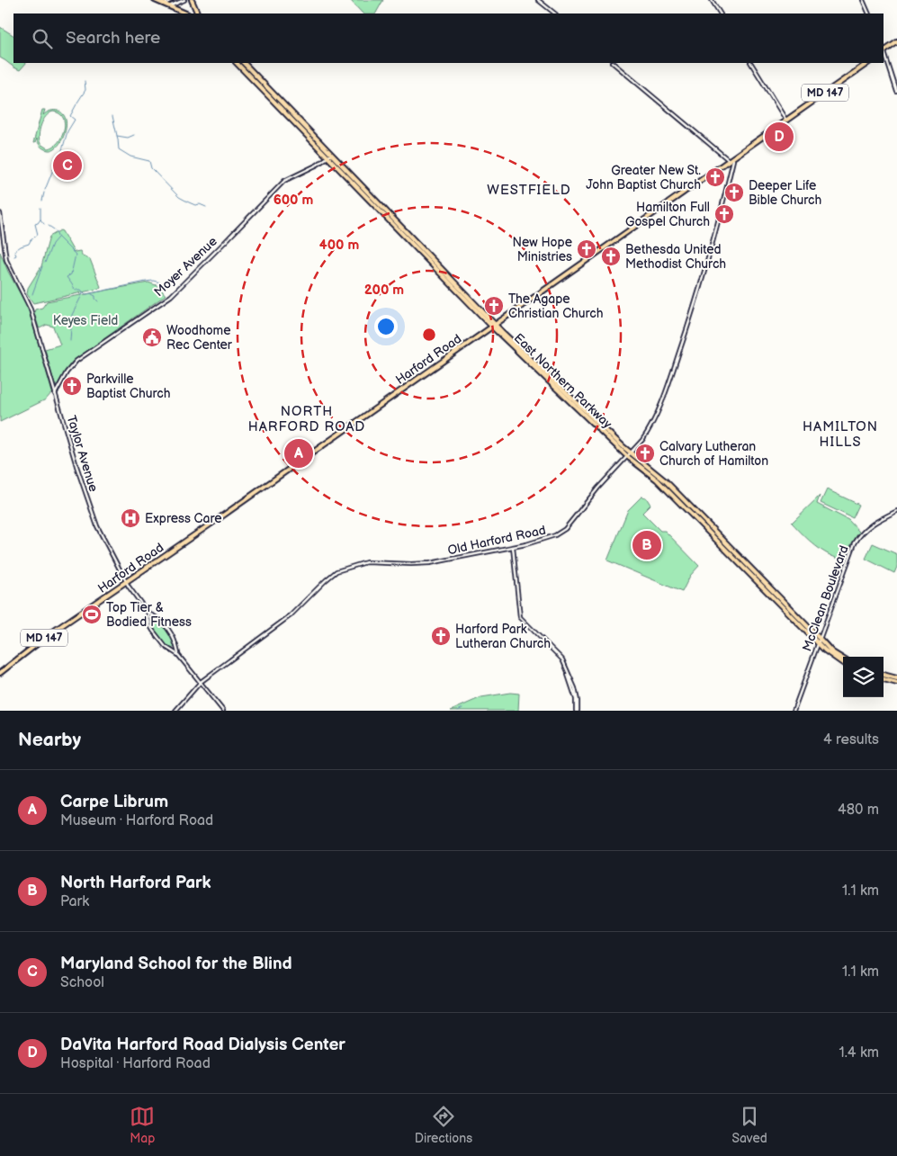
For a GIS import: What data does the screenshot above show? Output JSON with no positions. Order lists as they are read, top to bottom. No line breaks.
{"streets":{"main road":["MD 147","Harford Road","East Northern Parkway"],"street":["Moyer Avenue","Taylor Avenue","Old Harford Road","McClean Boulevard"]},"crossings":[["Moyer Avenue","East Northern Parkway"],["Moyer Avenue","Taylor Avenue"],["Harford Road","East Northern Parkway"],["Harford Road","Taylor Avenue"],["Harford Road","Old Harford Road"],["East Northern Parkway","Old Harford Road"],["East Northern Parkway","McClean Boulevard"],["Taylor Avenue","Old Harford Road"]],"districts":["WESTFIELD","NORTH HARFORD ROAD","HAMILTON HILLS"],"parks":["Keyes Field"],"places":{"church":["Greater New St. John Baptist Church","Deeper Life Bible Church","Hamilton Full Gospel Church","New Hope Ministries","Bethesda United Methodist Church","The Agape Christian Church","Parkville Baptist Church","Calvary Lutheran Church of Hamilton","Harford Park Lutheran Church"],"public building":["Woodhome Rec Center"],"hospital":["Express Care"],"sports":["Top Tier & Bodied Fitness"]},"page":{"search":"Search here","pins":["D","C","A","B"],"heading":["Nearby","4 results"],"list":[{"mark":"A","name":"Carpe Librum","note":"Museum · Harford Road","value":"480 m"},{"mark":"B","name":"North Harford Park","note":"Park","value":"1.1 km"},{"mark":"C","name":"Maryland School for the Blind","note":"School","value":"1.1 km"},{"mark":"D","name":"DaVita Harford Road Dialysis Center","note":"Hospital · Harford Road","value":"1.4 km"}],"nav":["Map","Directions","Saved"]},"rings":["600 m","400 m","200 m"]}
